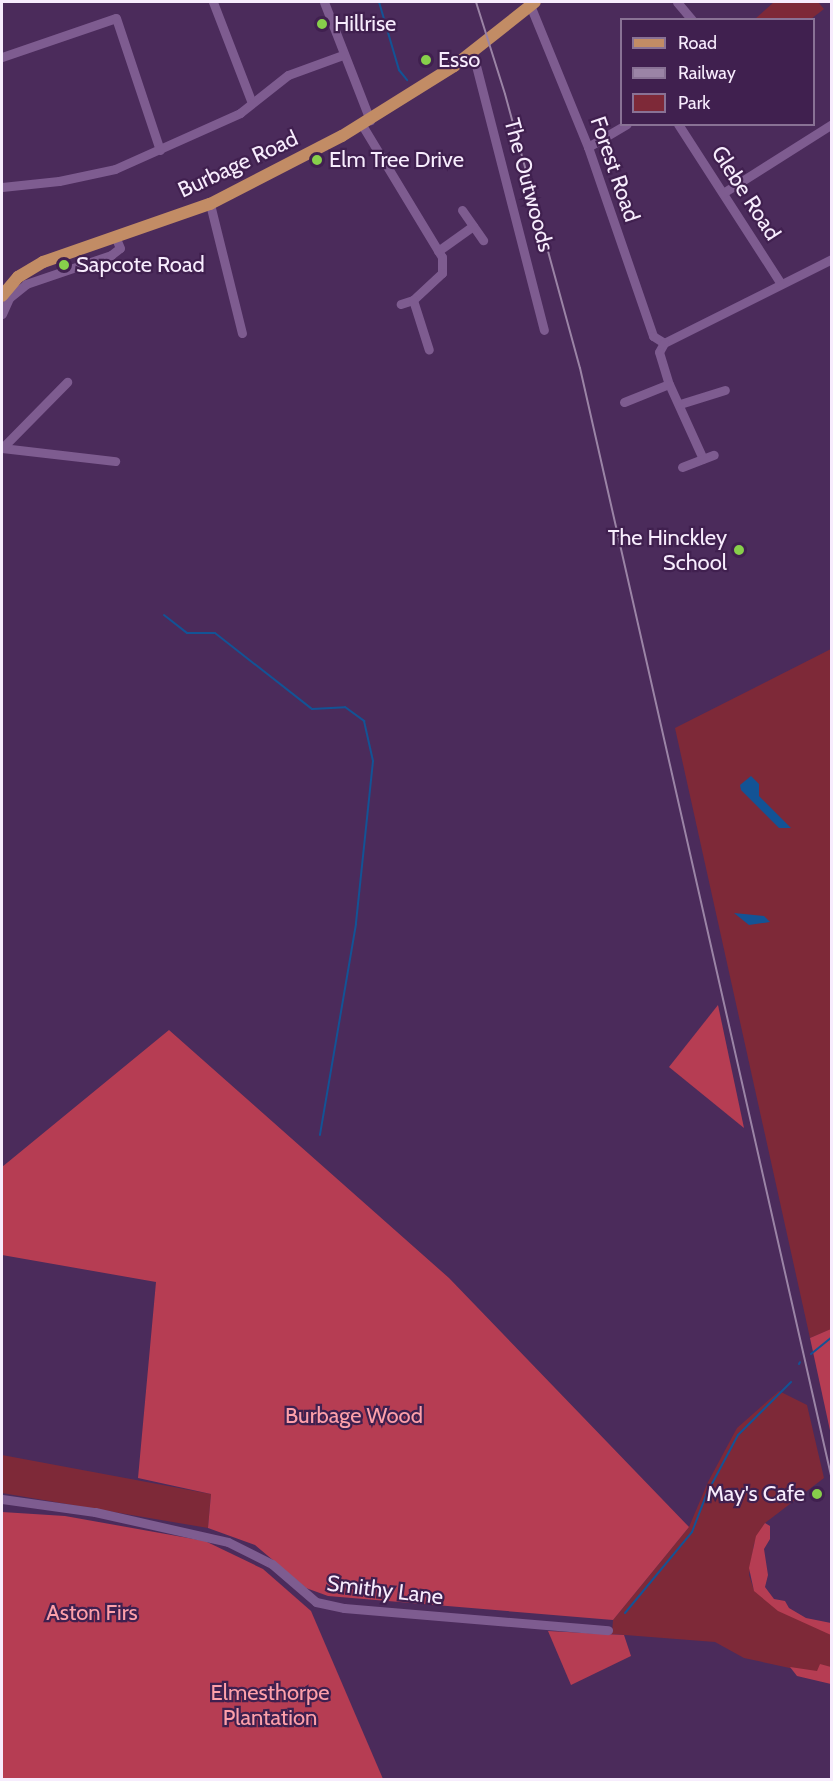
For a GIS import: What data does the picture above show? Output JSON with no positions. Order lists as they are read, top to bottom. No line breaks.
{"streets":{"main road":["Burbage Road"],"street":["Forest Road","The Outwoods","Glebe Road","Smithy Lane"]},"crossings":[["Burbage Road","Forest Road"],["Burbage Road","The Outwoods"]],"parks":["Burbage Wood","Aston Firs","Elmesthorpe Plantation"],"places":["Hillrise","Esso","Elm Tree Drive","Sapcote Road","The Hinckley School","May's Cafe"],"legend":["Road","Railway","Park"]}
